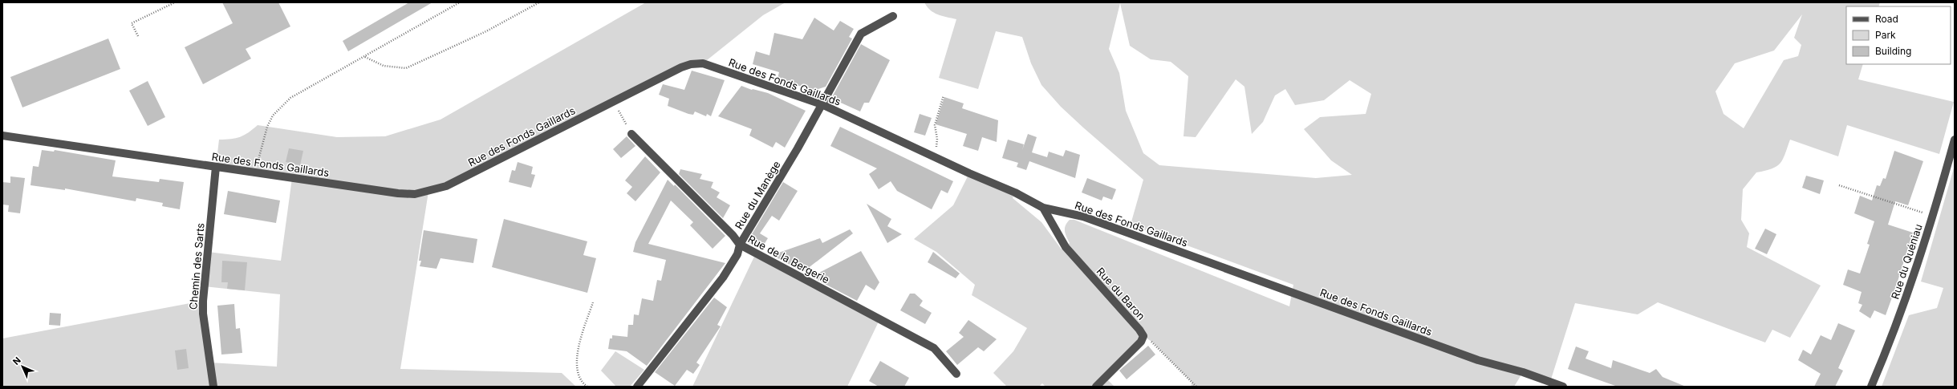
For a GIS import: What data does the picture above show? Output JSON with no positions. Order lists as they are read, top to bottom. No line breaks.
{"streets":{"street":["Rue des Fonds Gaillards","Rue du Manège","Rue de la Bergerie","Rue du Quéniau","Chemin des Sarts","Rue du Baron"]},"crossings":[["Rue des Fonds Gaillards","Rue du Manège"],["Rue des Fonds Gaillards","Chemin des Sarts"],["Rue des Fonds Gaillards","Rue du Baron"],["Rue du Manège","Rue de la Bergerie"]],"legend":["Road","Park","Building"],"north":"top left"}
